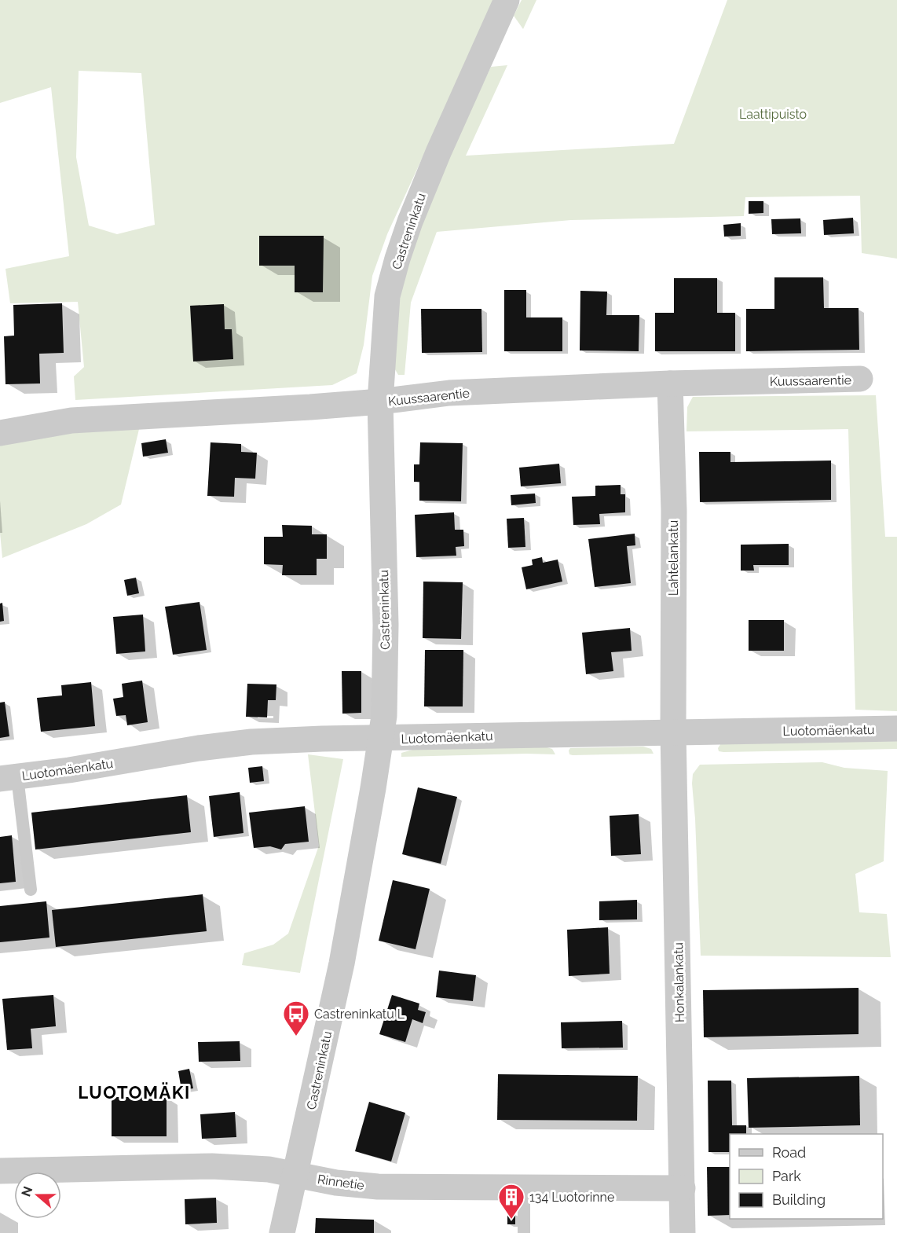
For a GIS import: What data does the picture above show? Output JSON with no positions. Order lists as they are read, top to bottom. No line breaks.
{"streets":{"street":["Castreninkatu","Kuussaarentie","Lahtelankatu","Luotomäenkatu","Honkalankatu","Rinnetie"]},"crossings":[["Castreninkatu","Kuussaarentie"],["Castreninkatu","Luotomäenkatu"],["Castreninkatu","Rinnetie"],["Kuussaarentie","Lahtelankatu"],["Lahtelankatu","Luotomäenkatu"],["Lahtelankatu","Honkalankatu"],["Luotomäenkatu","Honkalankatu"],["Honkalankatu","Rinnetie"]],"districts":["LUOTOMÄKI"],"parks":["Laattipuisto"],"places":{"bus stop":["Castreninkatu L"],"building":["134 Luotorinne"]},"legend":["Road","Park","Building"],"north":"left"}
